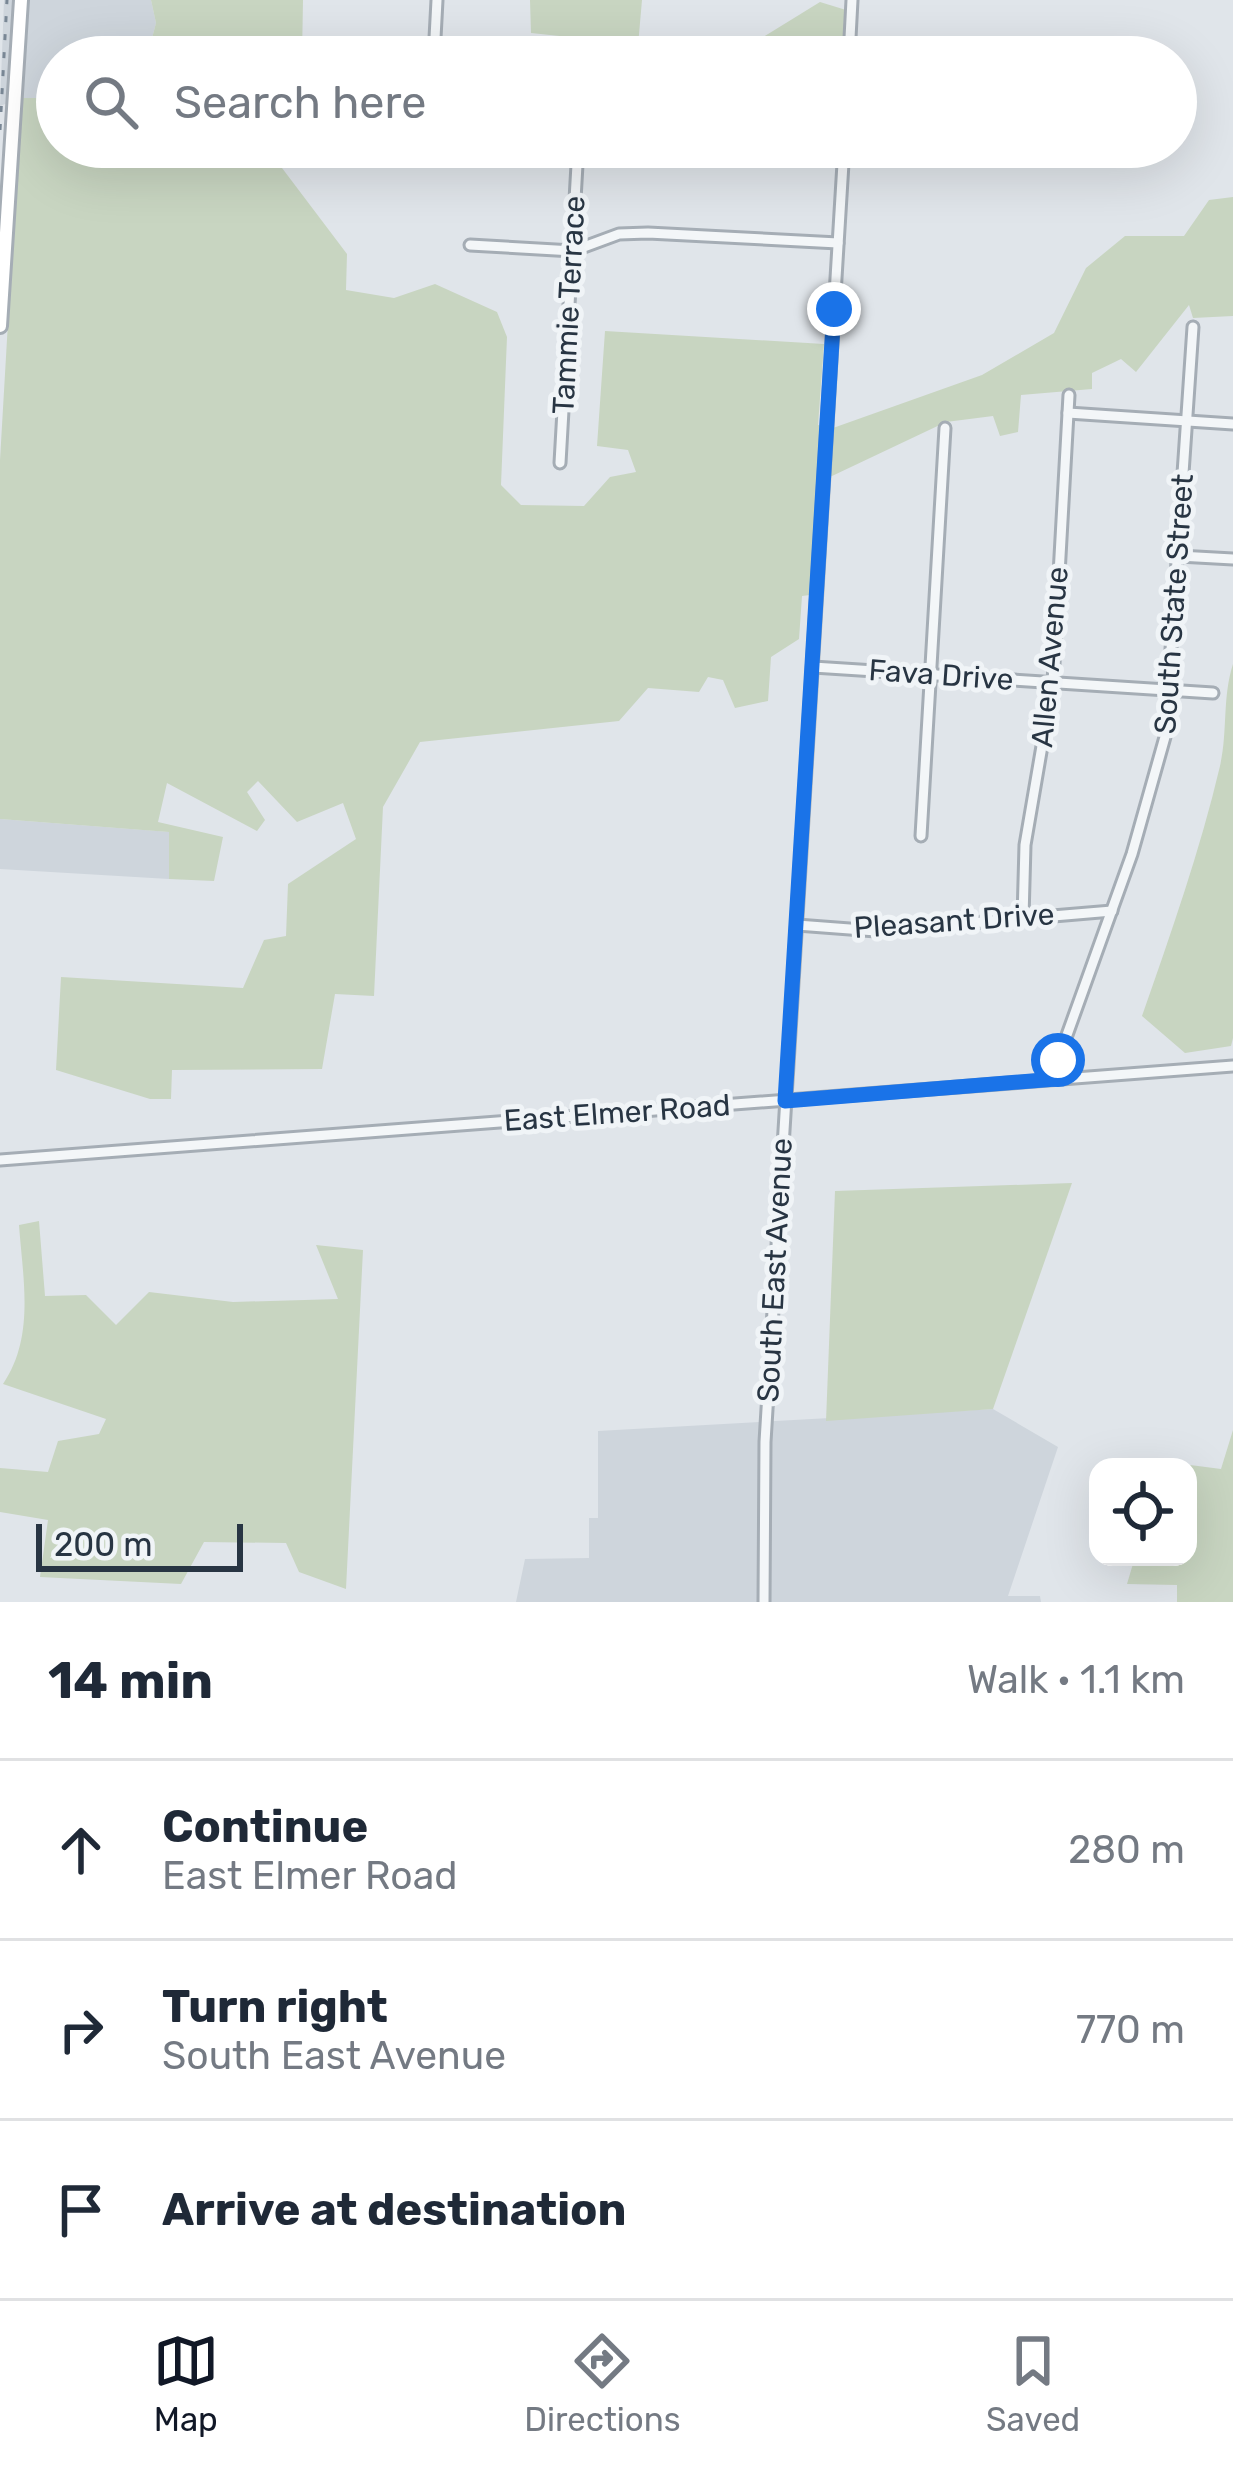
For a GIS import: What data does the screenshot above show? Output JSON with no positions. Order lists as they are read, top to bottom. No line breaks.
{"streets":{"street":["Tammie Terrace","South State Street","Allen Avenue","Fava Drive","Pleasant Drive","East Elmer Road","South East Avenue"]},"crossings":[["South State Street","Fava Drive"],["South State Street","Pleasant Drive"],["South State Street","East Elmer Road"],["Allen Avenue","Fava Drive"],["Allen Avenue","Pleasant Drive"],["Fava Drive","South East Avenue"],["Pleasant Drive","South East Avenue"],["East Elmer Road","South East Avenue"]],"scale_bar":"200 m","page":{"search":"Search here","scale":"200 m","heading":["14 min","Walk · 1.1 km"],"list":[["Continue","East Elmer Road","280 m"],["Turn right","South East Avenue","770 m"],"Arrive at destination"],"nav":["Map","Directions","Saved"]}}
